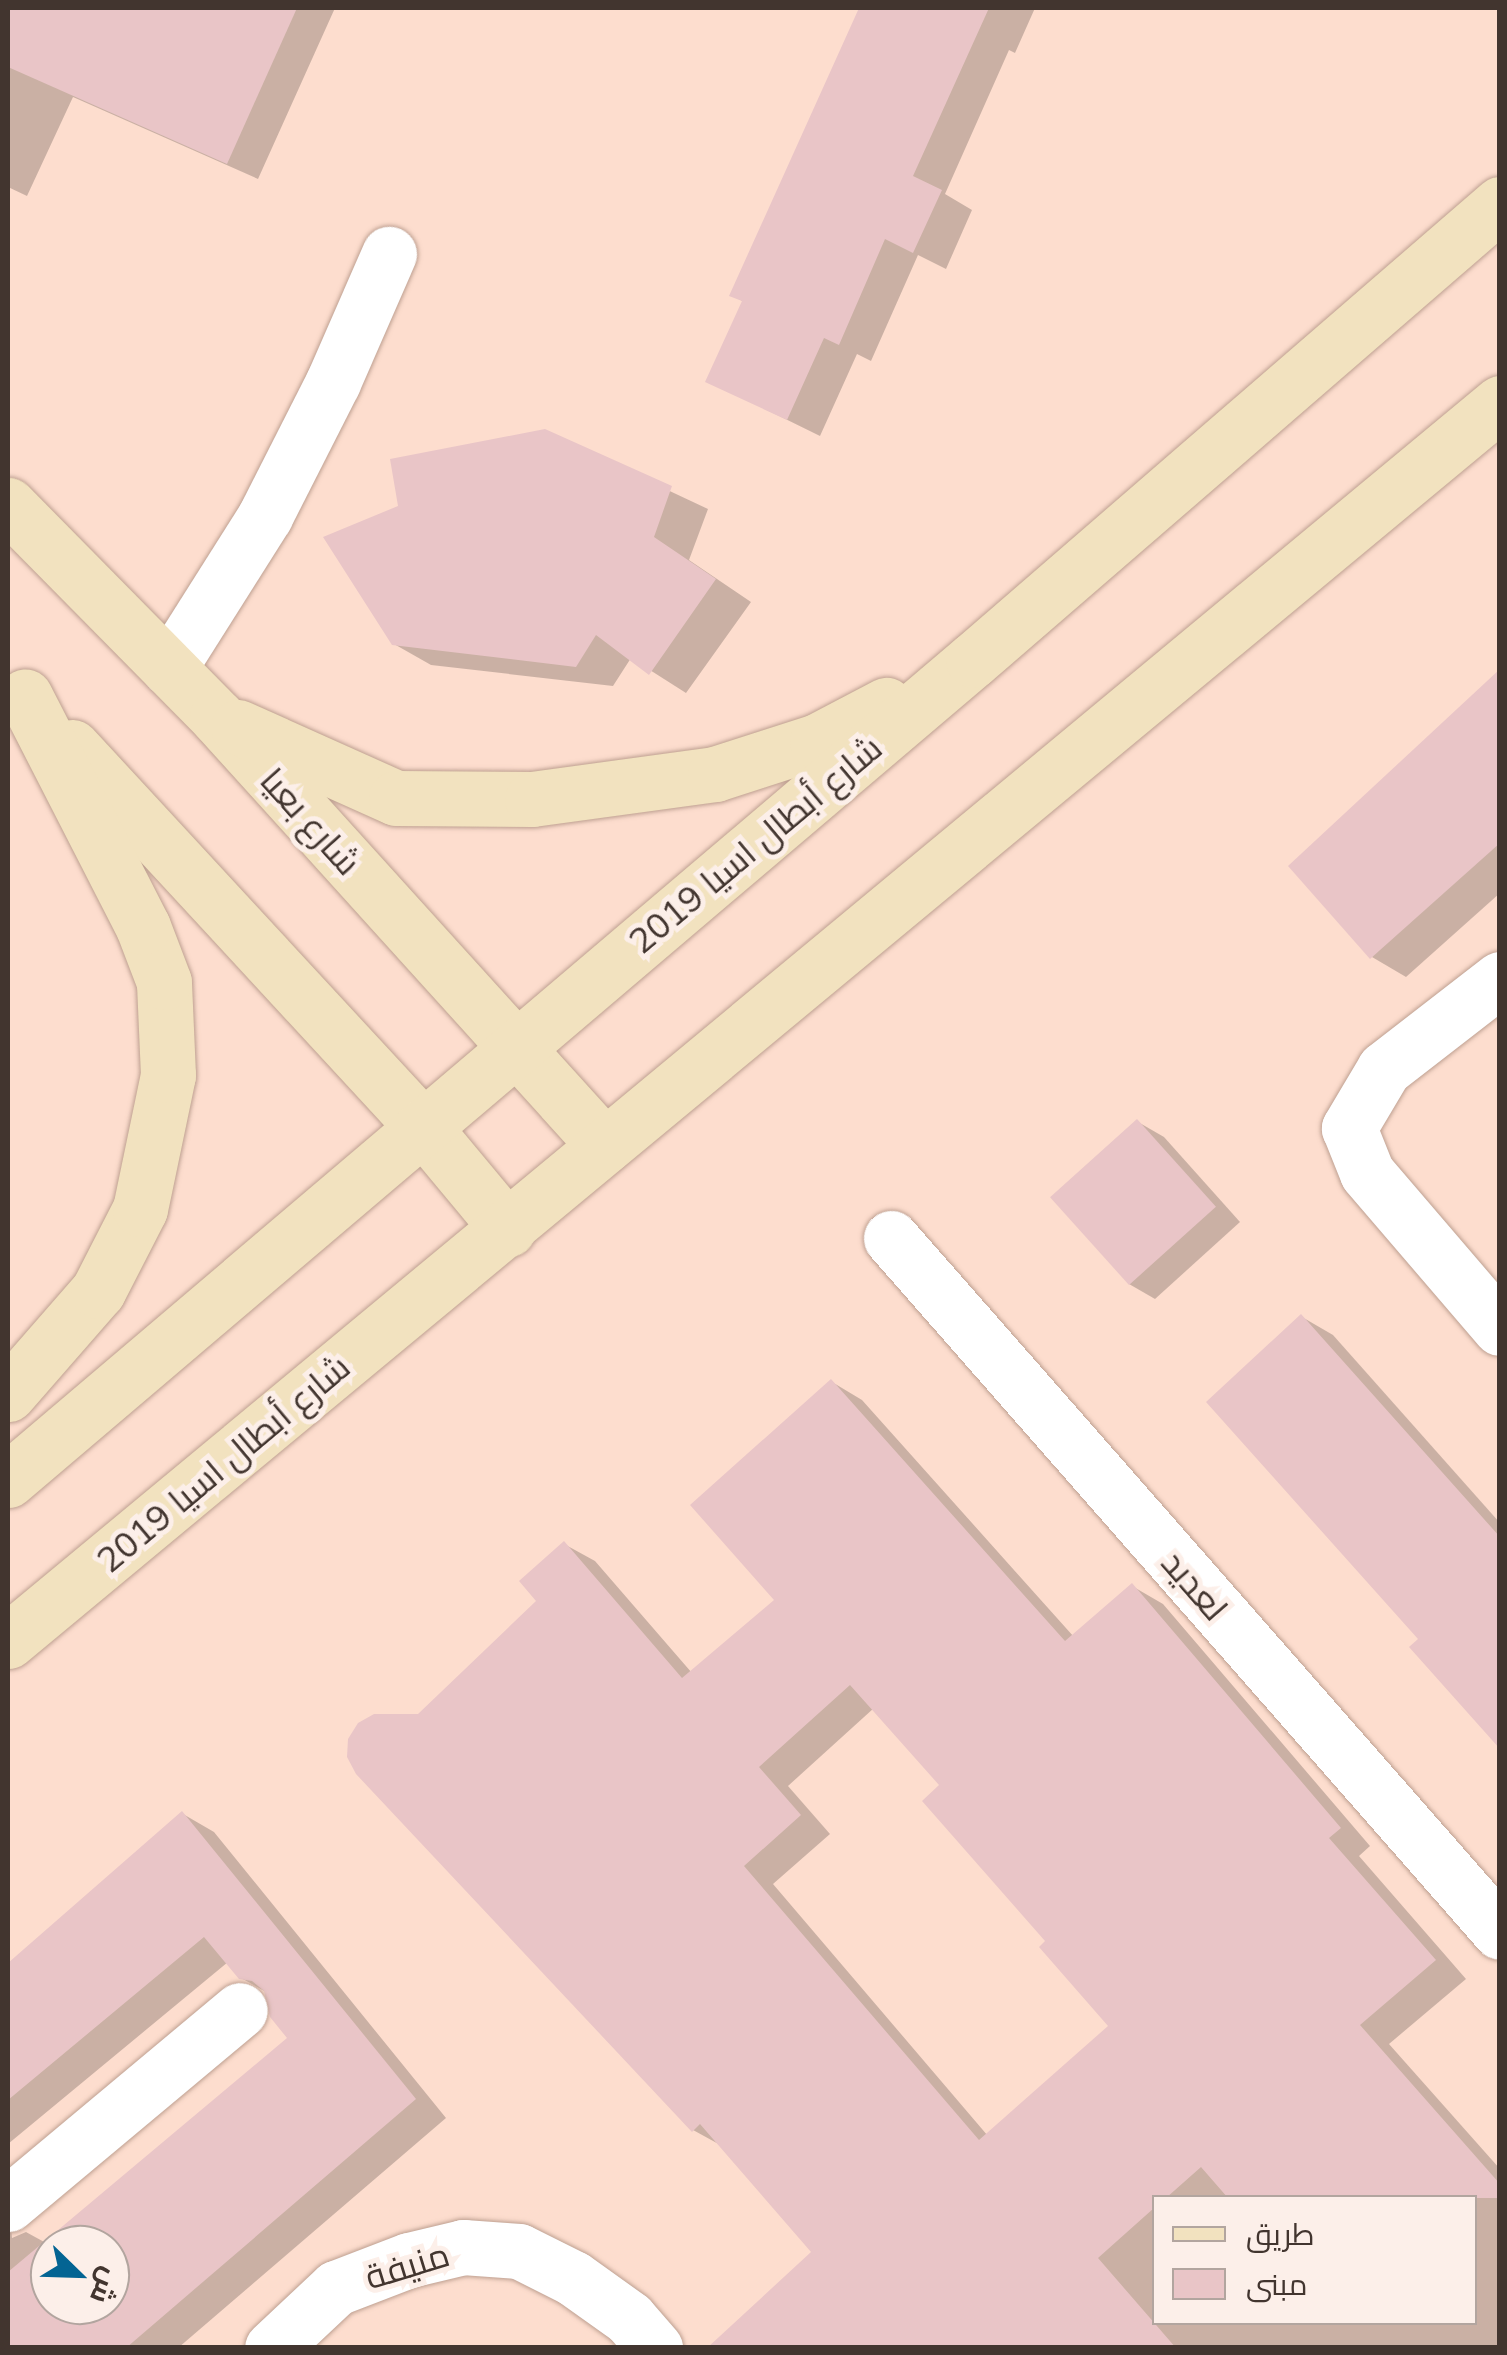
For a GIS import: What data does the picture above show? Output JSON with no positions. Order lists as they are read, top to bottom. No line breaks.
{"streets":{"main road":["شارع بعيا","شارع أبطال اسيا 2019"],"street":["لعديد","منيفة"]},"crossings":[["شارع بعيا","شارع أبطال اسيا 2019"]],"legend":["طريق","مبنى"],"north":"bottom right"}
